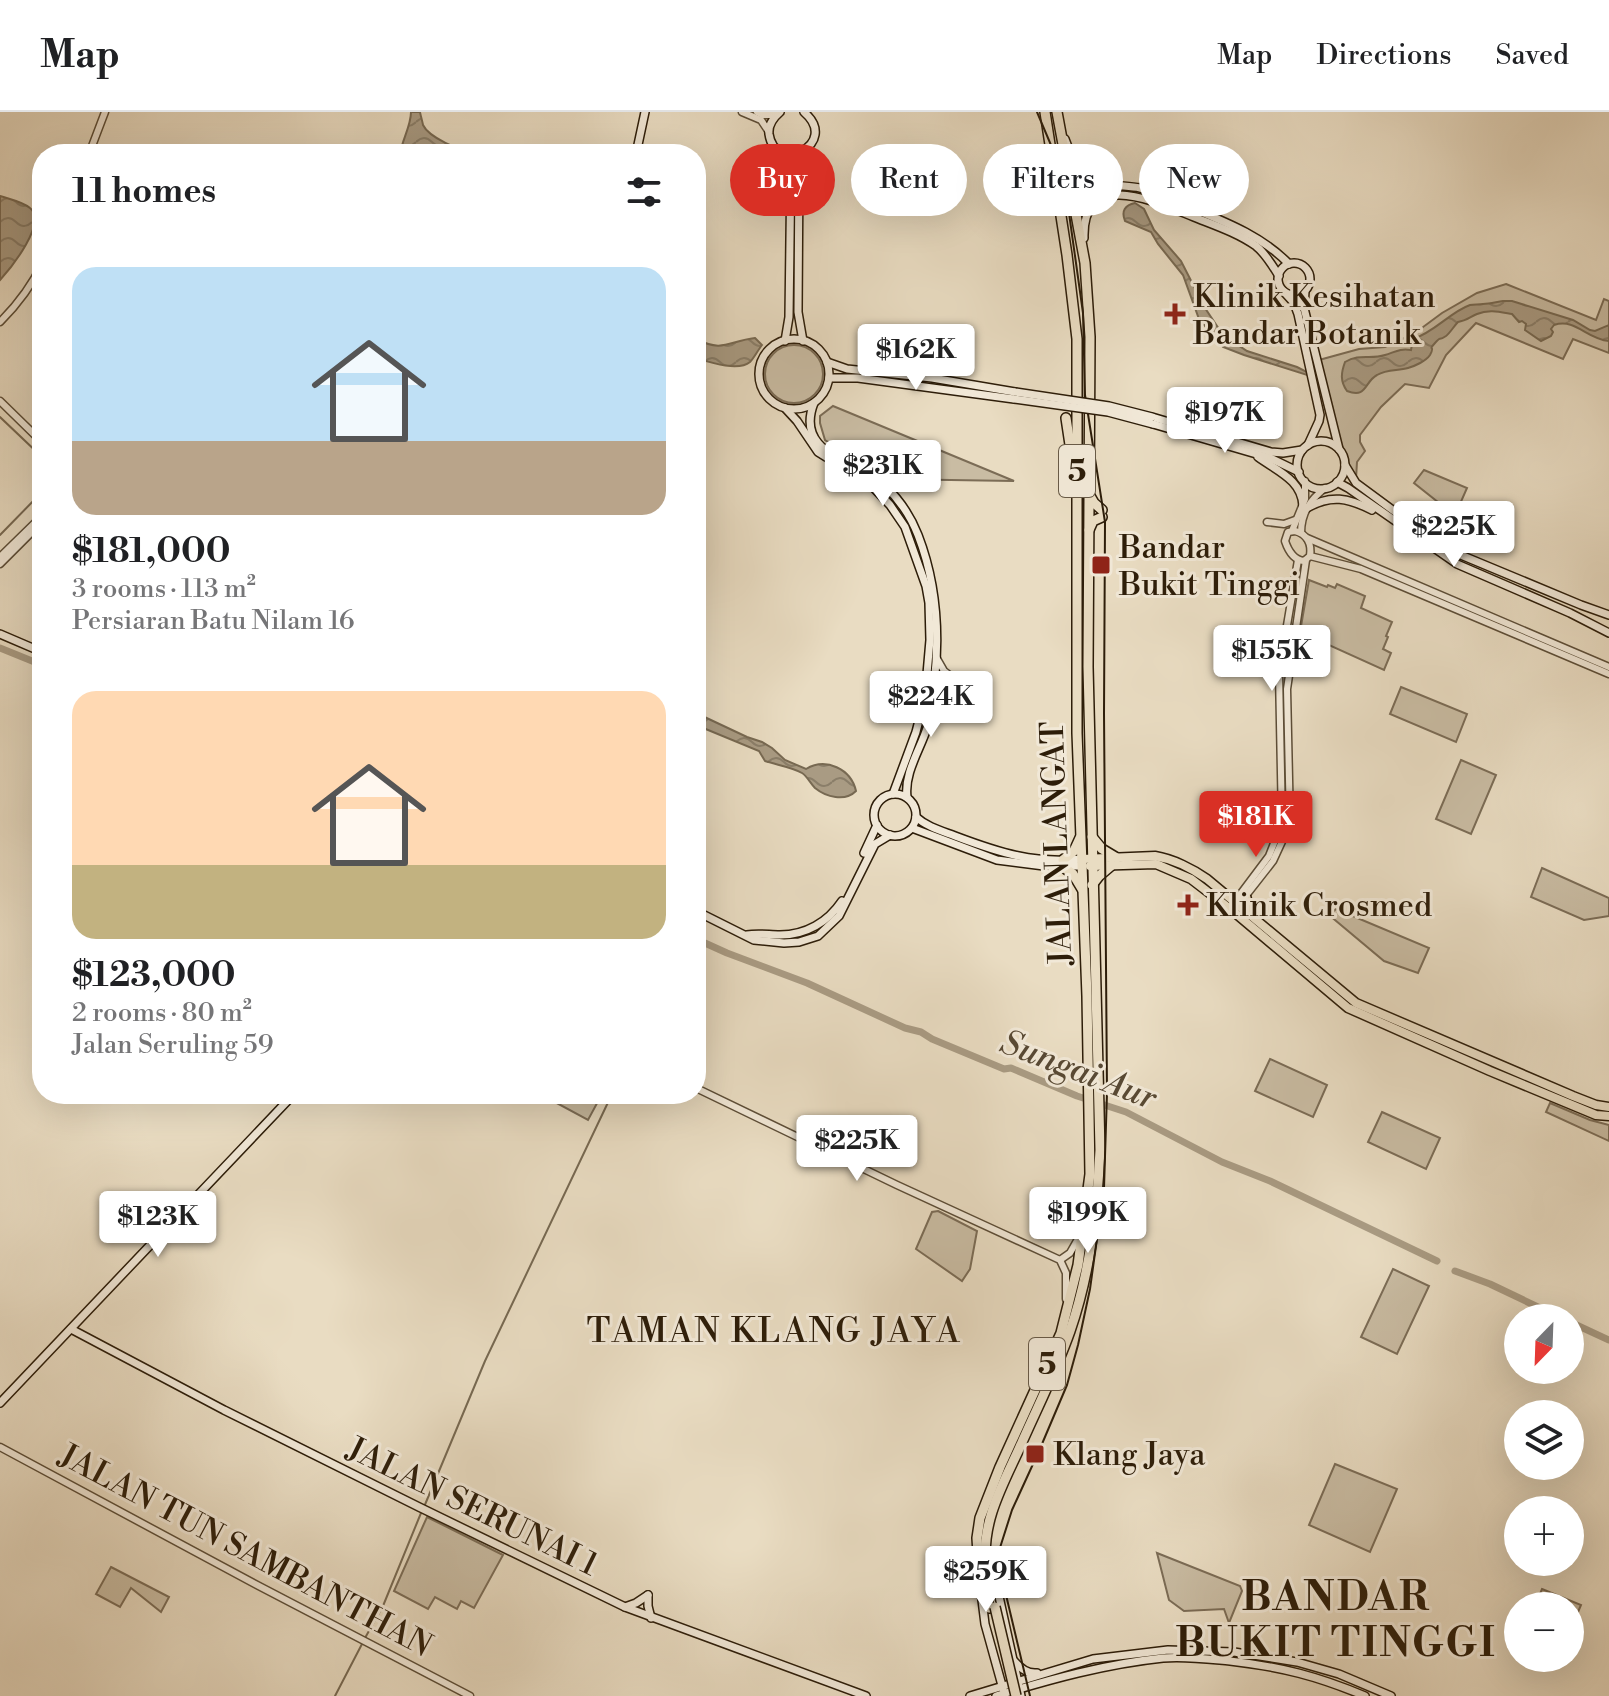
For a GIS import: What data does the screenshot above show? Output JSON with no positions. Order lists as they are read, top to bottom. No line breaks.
{"streets":{"highway":["5","JALAN LANGAT"],"main road":["JALAN SERUNAI 1"],"street":["JALAN TUN SAMBANTHAN"]},"crossings":[["5","JALAN LANGAT"]],"districts":["TAMAN KLANG JAYA","BANDAR BUKIT TINGGI"],"water":["Sungai Aur"],"places":{"health":["Klinik Kesihatan Bandar Botanik","Klinik Crosmed"],"transit":["Bandar Bukit Tinggi","Klang Jaya"]},"north":"bottom left","page":{"header":"Map","nav":["Map","Directions","Saved"],"chip":["Buy","Rent","Filters","New"],"heading":"11 homes","list":[{"name":"$181,000","note":"3 rooms · 113 m² · Persiaran Batu Nilam 16"},{"name":"$123,000","note":"2 rooms · 80 m² · Jalan Seruling 59"}],"price":["$162K","$197K","$231K","$225K","$155K","$224K","$181K","$225K","$199K","$123K","$259K"],"map_buttons":["+","−"]}}
